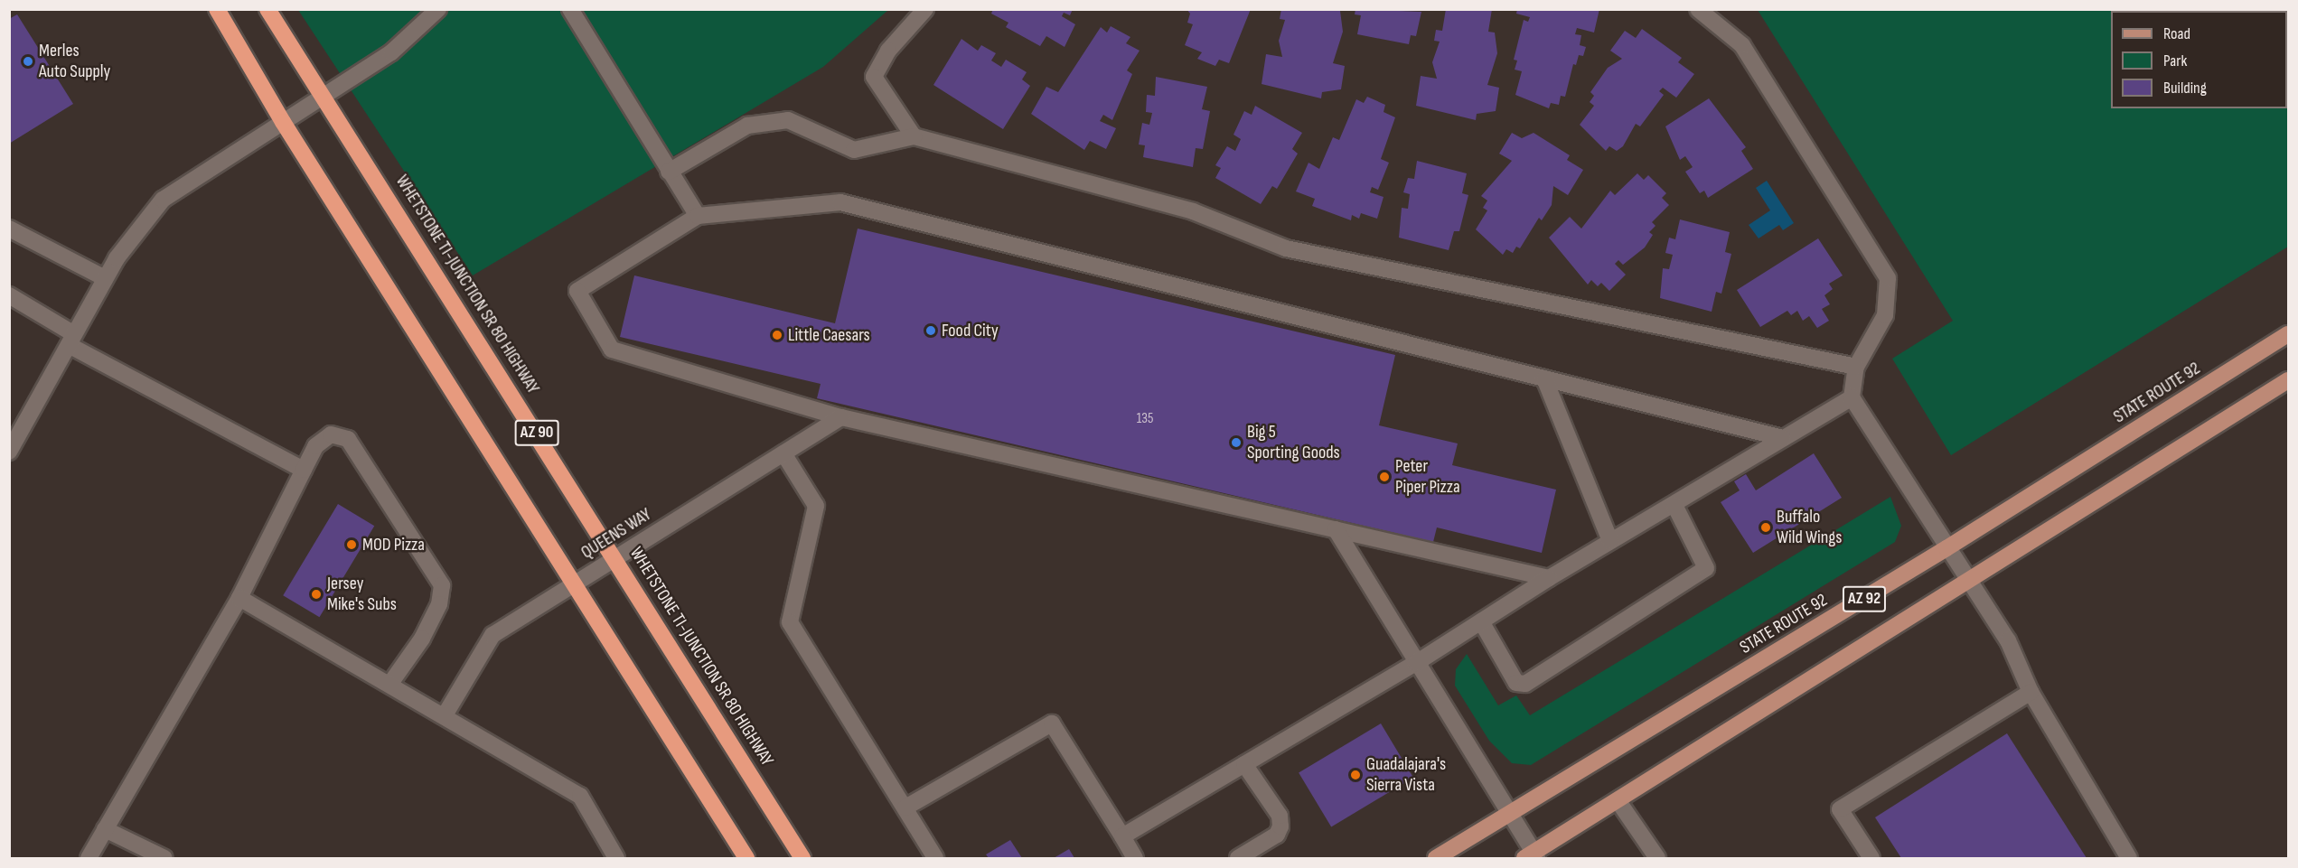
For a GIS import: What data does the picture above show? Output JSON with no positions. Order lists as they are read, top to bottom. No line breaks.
{"streets":{"highway":["WHETSTONE TI-JUNCTION SR 80 HIGHWAY","AZ 90"],"main road":["STATE ROUTE 92","AZ 92"],"street":["QUEENS WAY"]},"crossings":[["WHETSTONE TI-JUNCTION SR 80 HIGHWAY","QUEENS WAY"],["AZ 90","QUEENS WAY"]],"places":["Merles Auto Supply","Food City","Little Caesars","Big 5 Sporting Goods","Peter Piper Pizza","Buffalo Wild Wings","MOD Pizza","Jersey Mike's Subs","Guadalajara's Sierra Vista"],"house_numbers":["135"],"legend":["Road","Park","Building"]}
